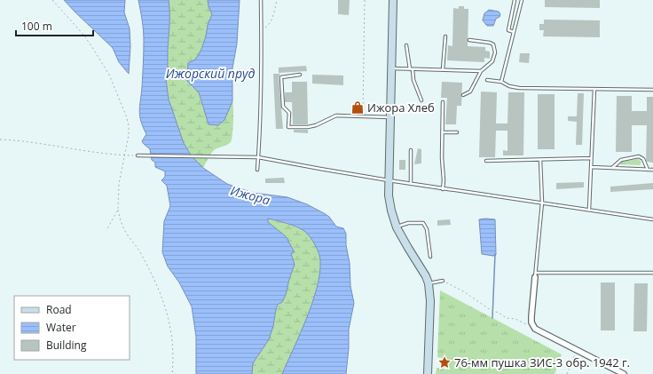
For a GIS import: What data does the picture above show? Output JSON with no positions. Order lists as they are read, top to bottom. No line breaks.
{"water":["Ижорский пруд","Ижора"],"places":{"shop":["Ижора Хлеб"],"place":["76-мм пушка ЗИС-3 обр. 1942 г."]},"legend":["Road","Water","Building"],"scale_bar":"100 m"}
